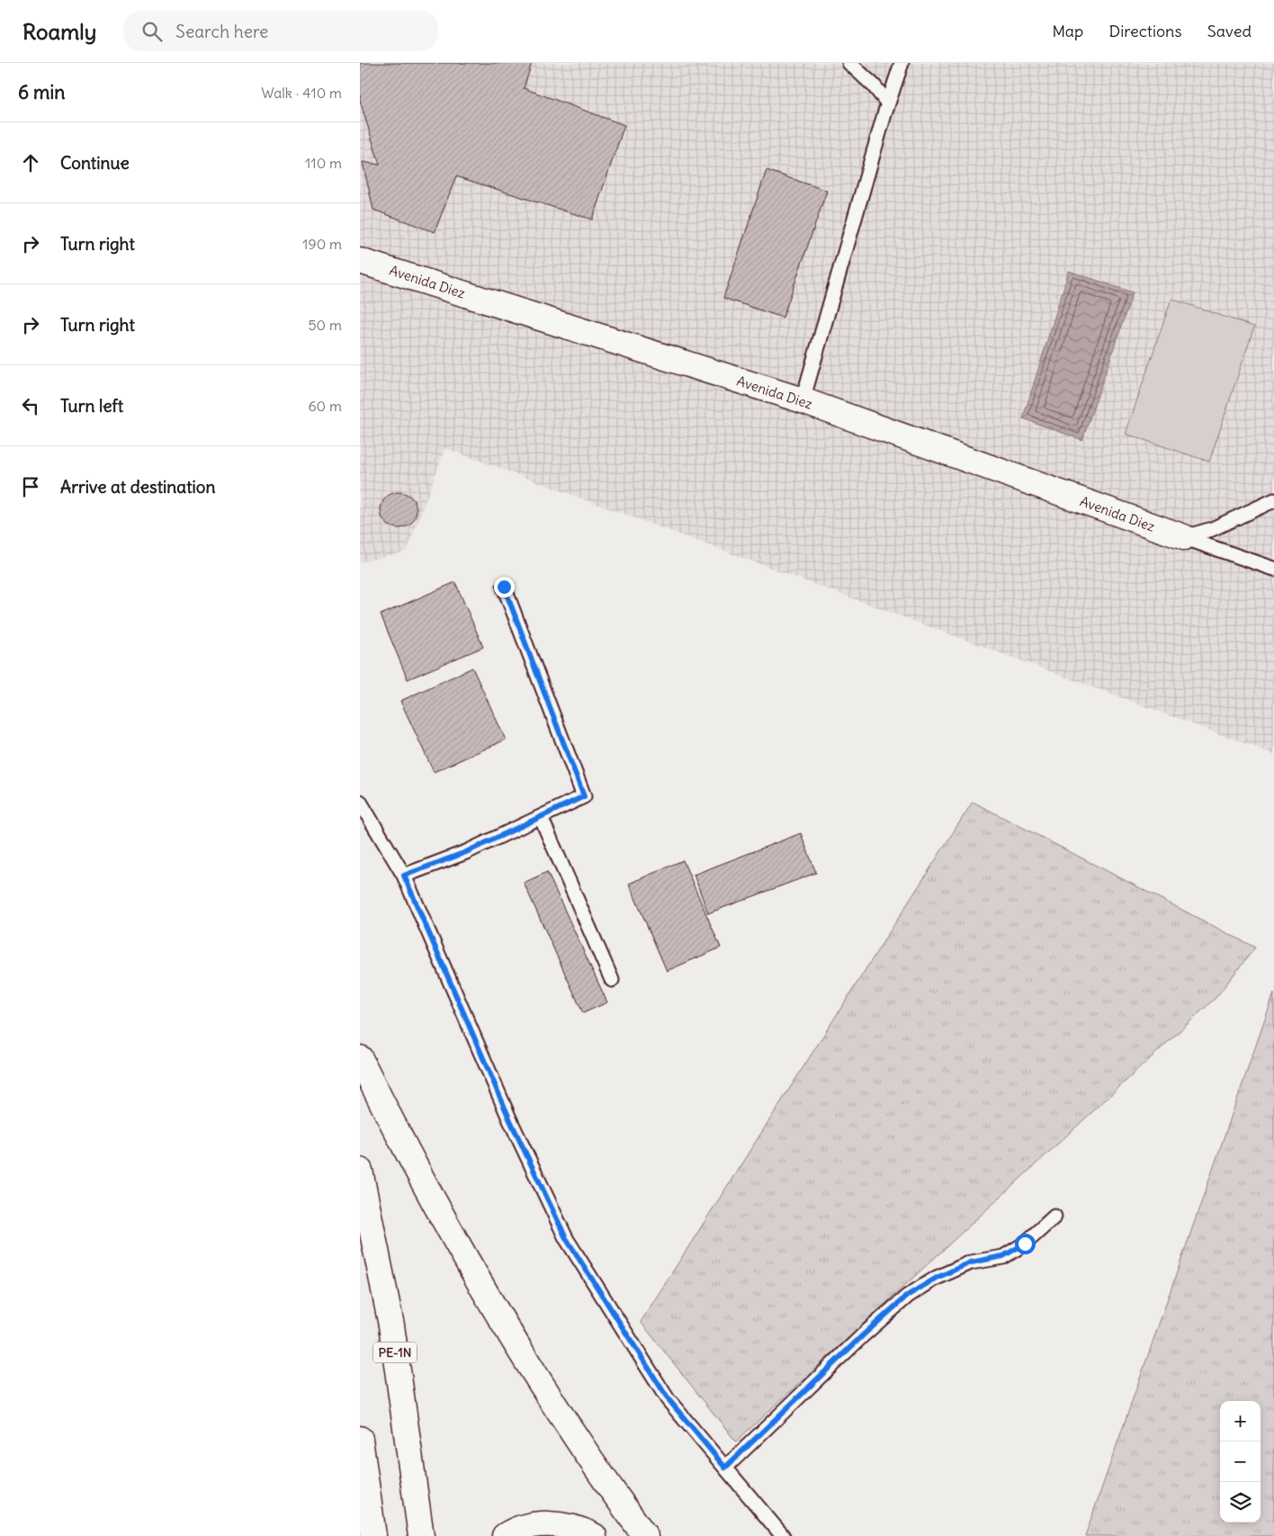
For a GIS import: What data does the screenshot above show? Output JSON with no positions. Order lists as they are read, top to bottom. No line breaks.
{"streets":{"main road":["Avenida Diez","PE-1N"]},"page":{"header":"Roamly","search":"Search here","nav":["Map","Directions","Saved"],"heading":["6 min","Walk · 410 m"],"list":[["Continue","110 m"],["Turn right","190 m"],["Turn right","50 m"],["Turn left","60 m"],"Arrive at destination"],"map_buttons":["+","−"]}}
